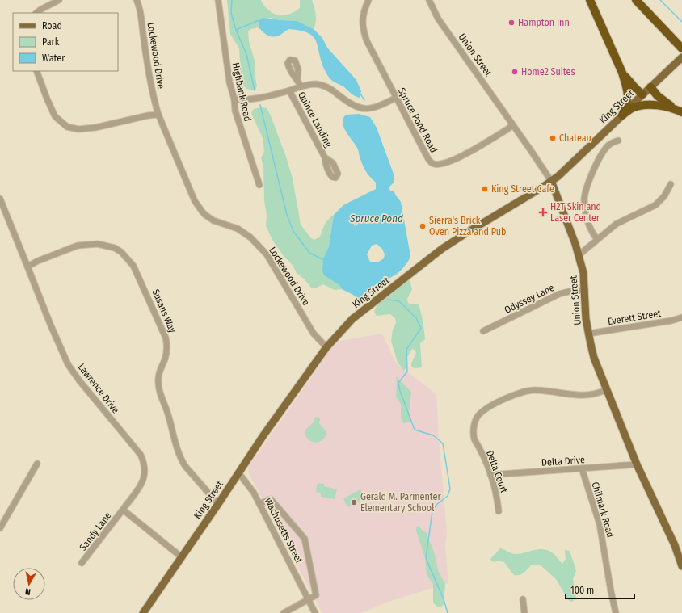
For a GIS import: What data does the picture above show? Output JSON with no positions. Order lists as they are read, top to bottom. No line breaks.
{"streets":{"main road":["Union Street","King Street"],"street":["Lockewood Drive","Highbank Road","Quince Landing","Spruce Pond Road","Odyssey Lane","Susans Way","Everett Street","Lawrence Drive","Delta Drive","Delta Court","Chilmark Road","Wachusetts Street","Sandy Lane"]},"crossings":[["Union Street","King Street"],["Union Street","Spruce Pond Road"],["Union Street","Odyssey Lane"],["Union Street","Everett Street"],["Union Street","Delta Drive"],["Union Street","Delta Court"],["Lockewood Drive","King Street"],["King Street","Susans Way"],["King Street","Wachusetts Street"],["Susans Way","Lawrence Drive"],["Lawrence Drive","Sandy Lane"],["Delta Drive","Delta Court"],["Delta Drive","Chilmark Road"]],"water":["Spruce Pond"],"places":{"other":["Hampton Inn","Home2 Suites","Chateau","King Street Cafe","Sierra's Brick Oven Pizza and Pub","Gerald M. Parmenter Elementary School"],"health":["H2T Skin and Laser Center"]},"legend":["Road","Park","Water"],"scale_bar":"100 m","north":"bottom"}
